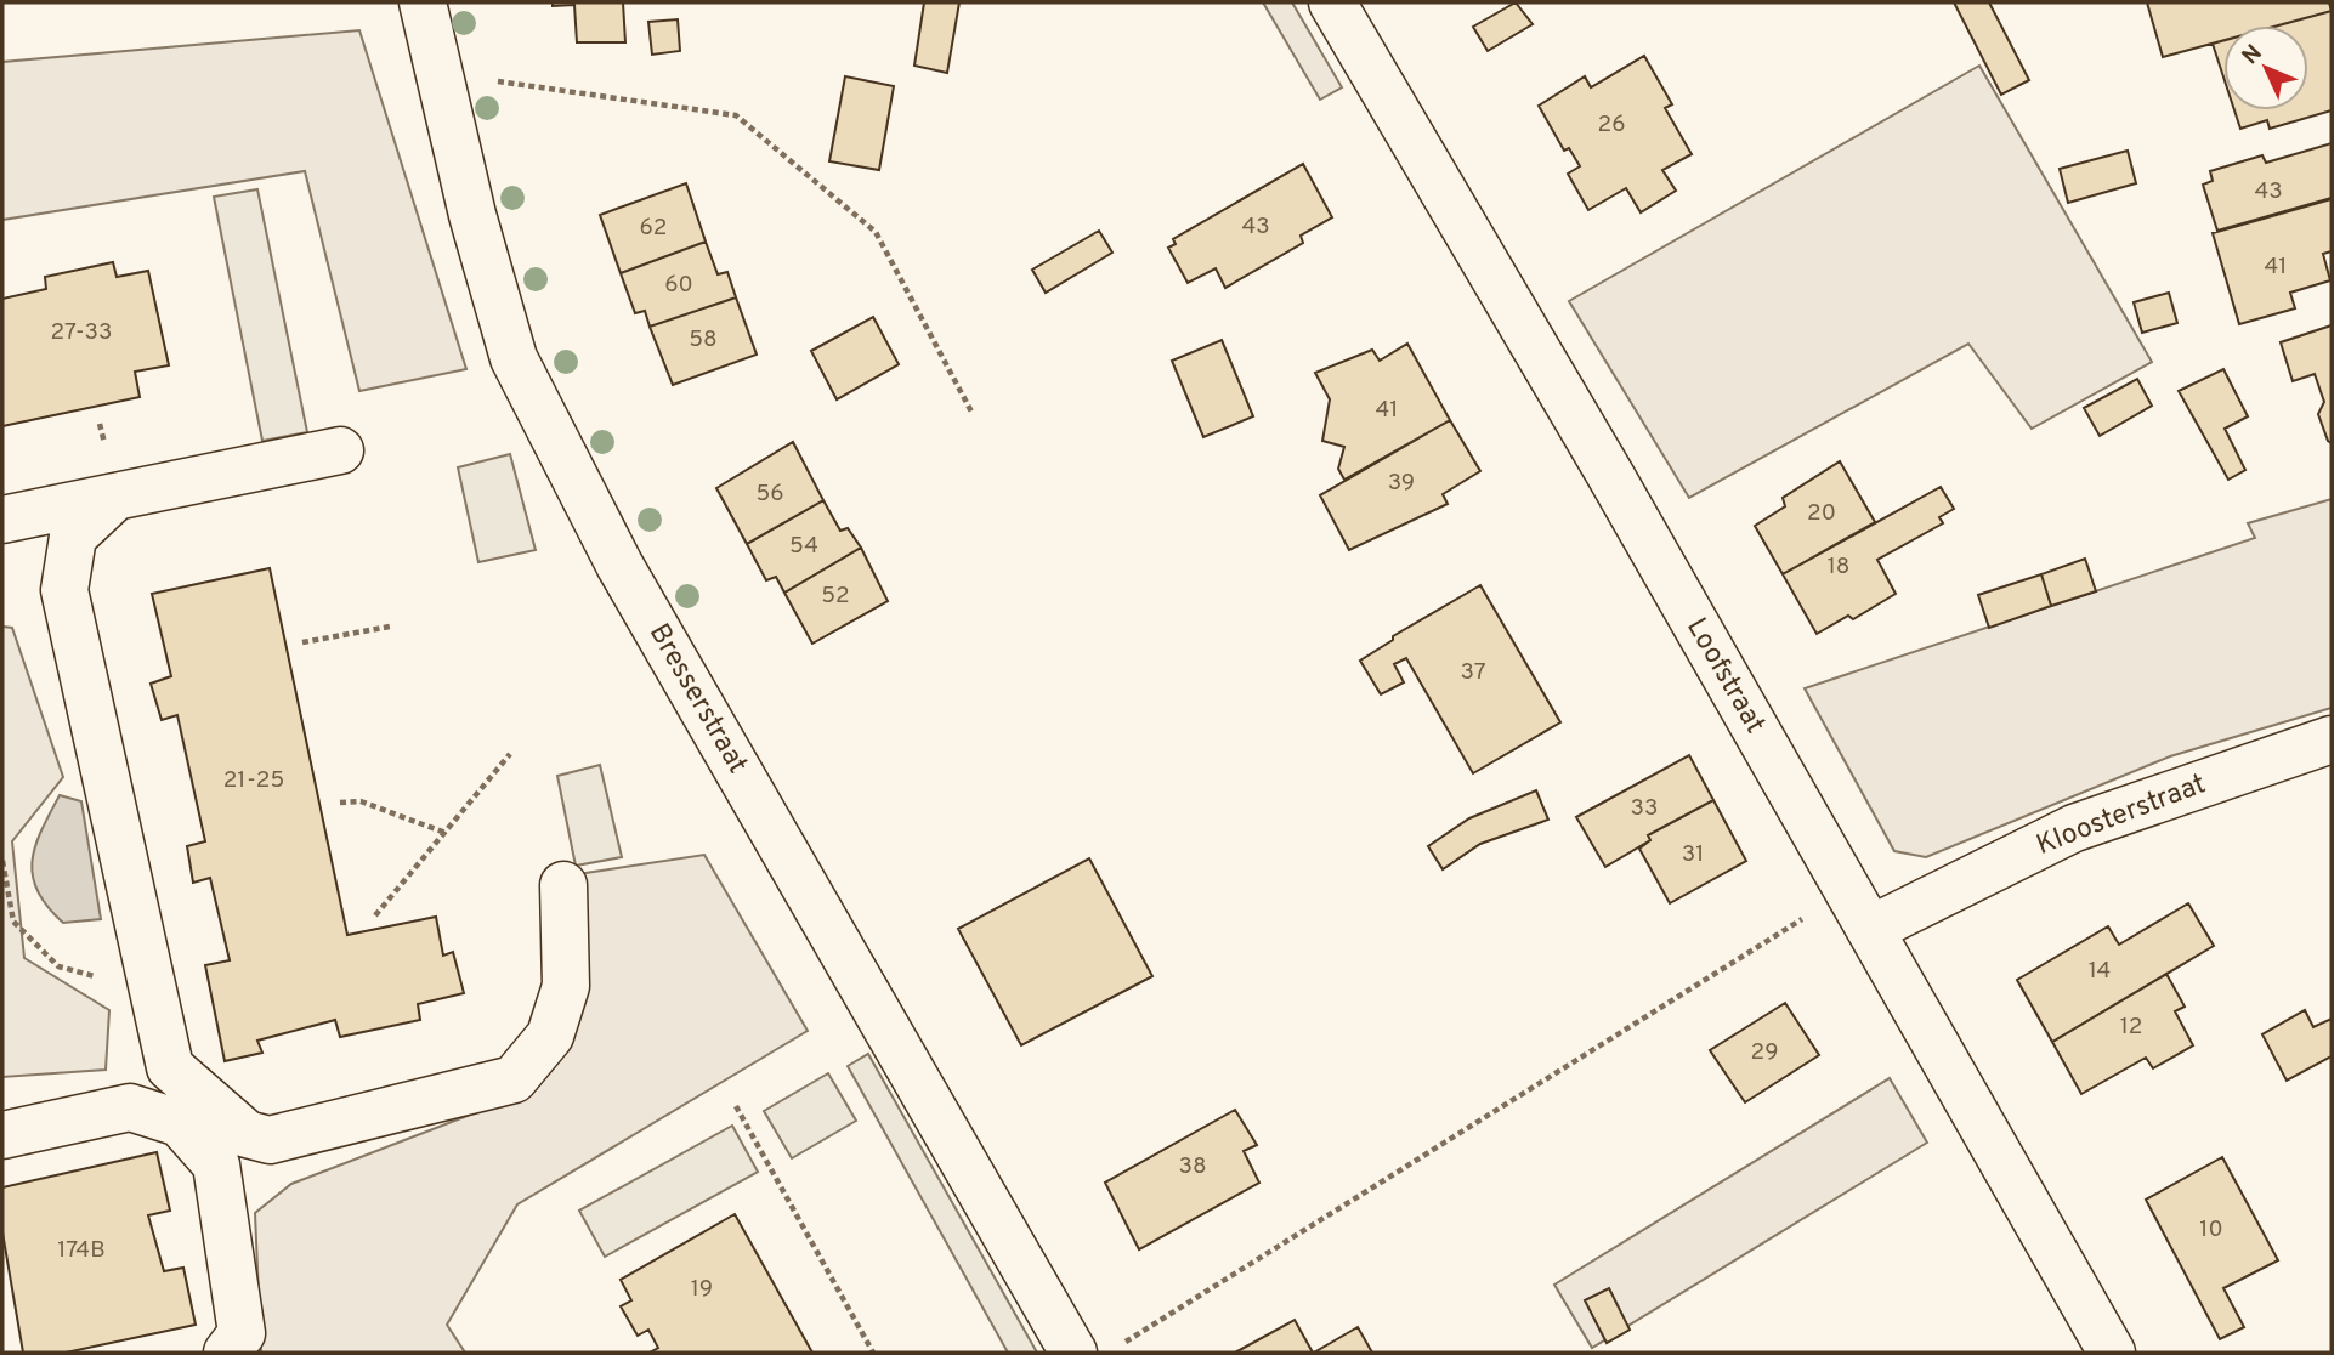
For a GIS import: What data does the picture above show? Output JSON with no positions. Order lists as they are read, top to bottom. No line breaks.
{"streets":{"street":["Loofstraat","Bresserstraat","Kloosterstraat"]},"crossings":[["Loofstraat","Kloosterstraat"]],"house_numbers":["26","43","43","62","41","60","27-33","58","41","39","56","20","54","18","52","37","21-25","33","31","14","12","29","38","10","174B","19"],"north":"top left"}
